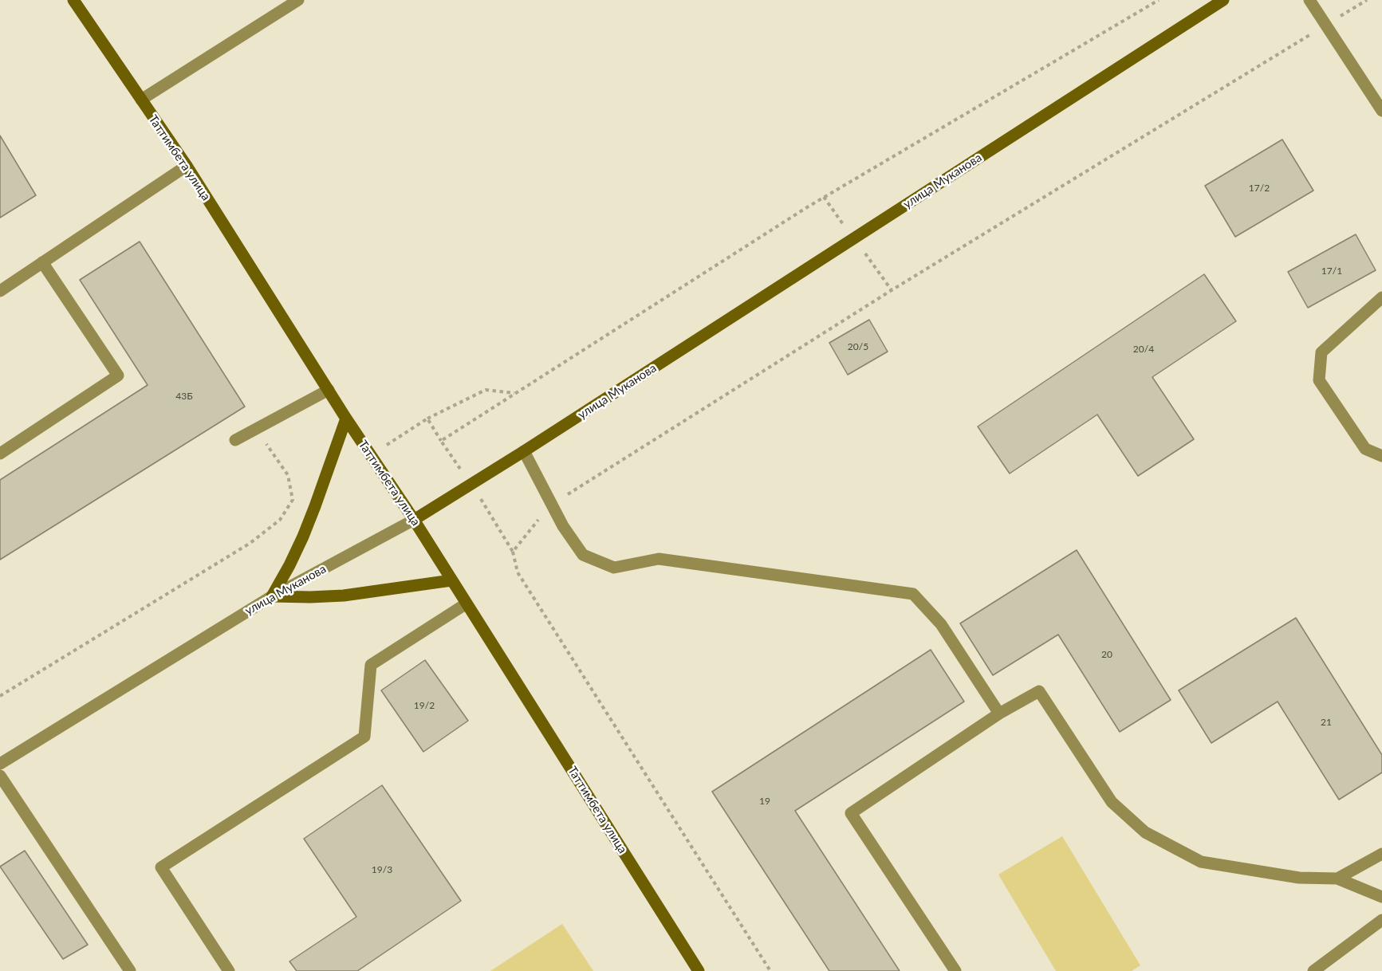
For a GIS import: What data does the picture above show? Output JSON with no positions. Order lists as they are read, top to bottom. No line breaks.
{"streets":{"main road":["Таттимбета улица","улица Муканова"]},"crossings":[["Таттимбета улица","улица Муканова"]],"house_numbers":["17/2","17/1","20/5","20/4","43Б","20","19/2","21","19","19/3"]}
